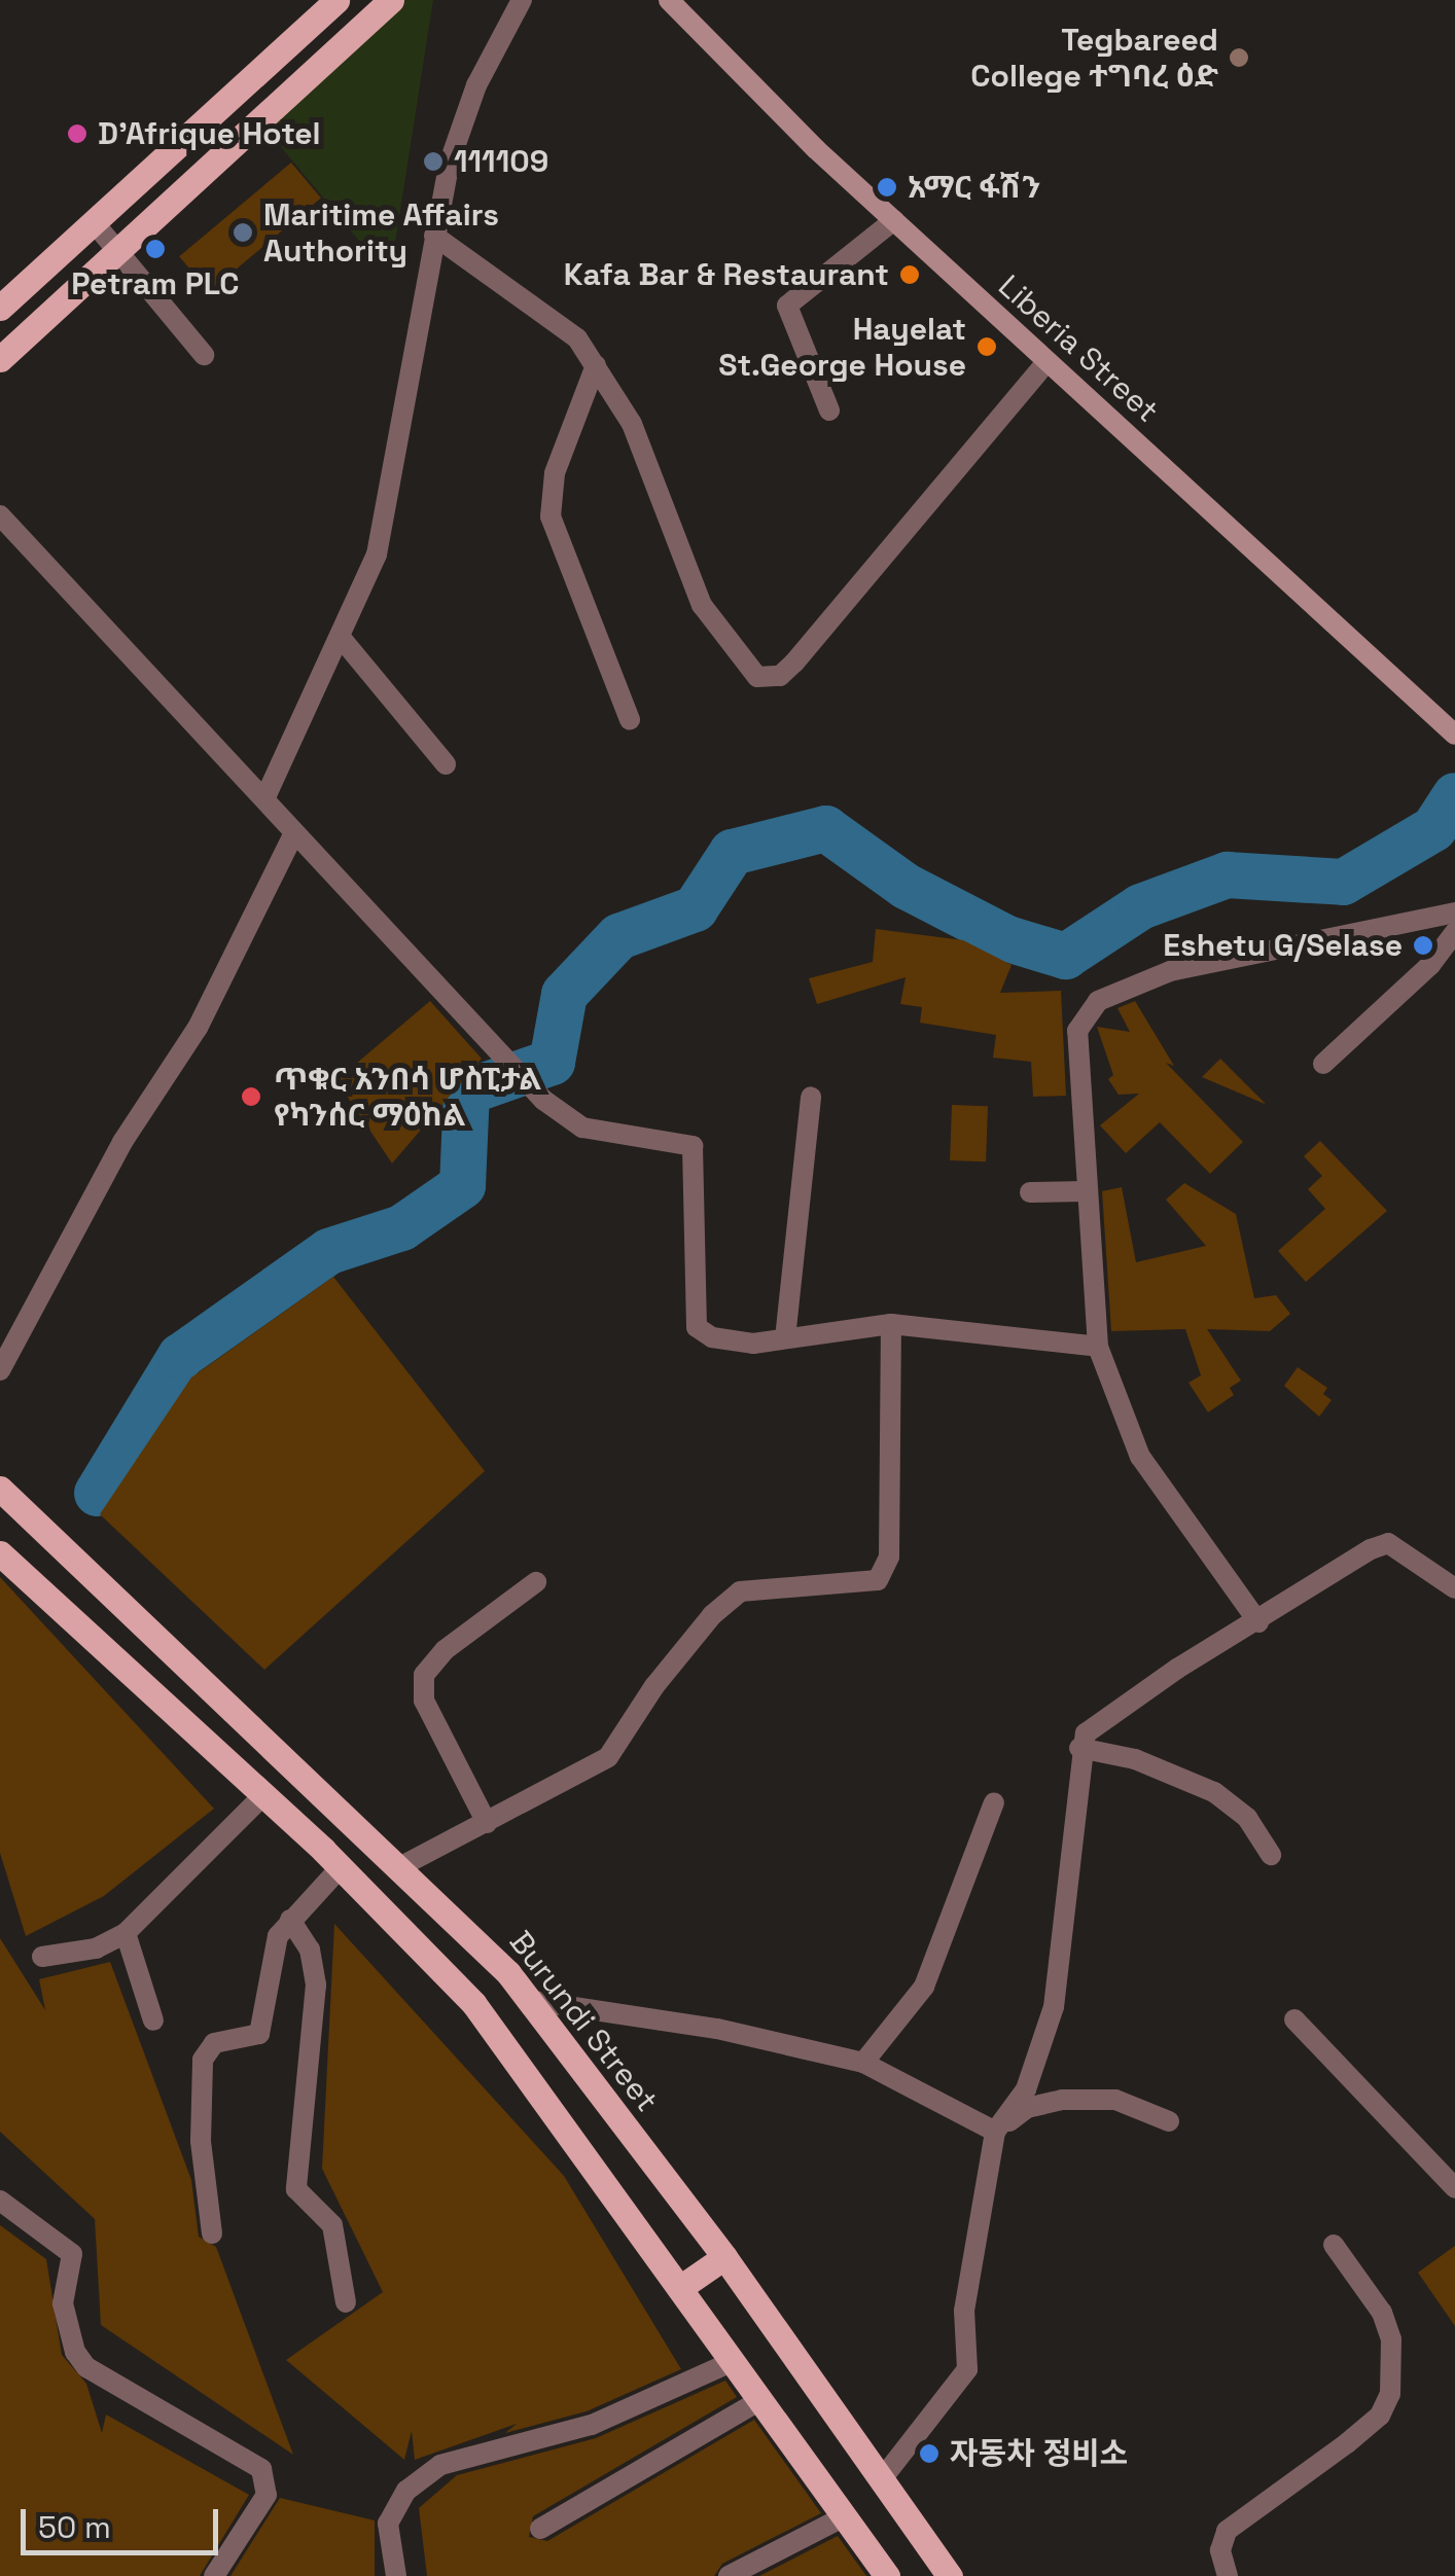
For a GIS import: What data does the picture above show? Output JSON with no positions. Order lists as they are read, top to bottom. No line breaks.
{"streets":{"main road":["Burundi Street"],"street":["Liberia Street"]},"places":["Tegbareed College ተግባረ ዕድ","D'Afrique Hotel","111109","አማር ፋሽን","Maritime Affairs Authority","Petram PLC","Kafa Bar & Restaurant","Hayelat St.George House","Eshetu G/Selase","ጥቁር አንበሳ ሆስፒታል የካንሰር ማዕከል","자동차 정비소"],"scale_bar":"50 m"}
